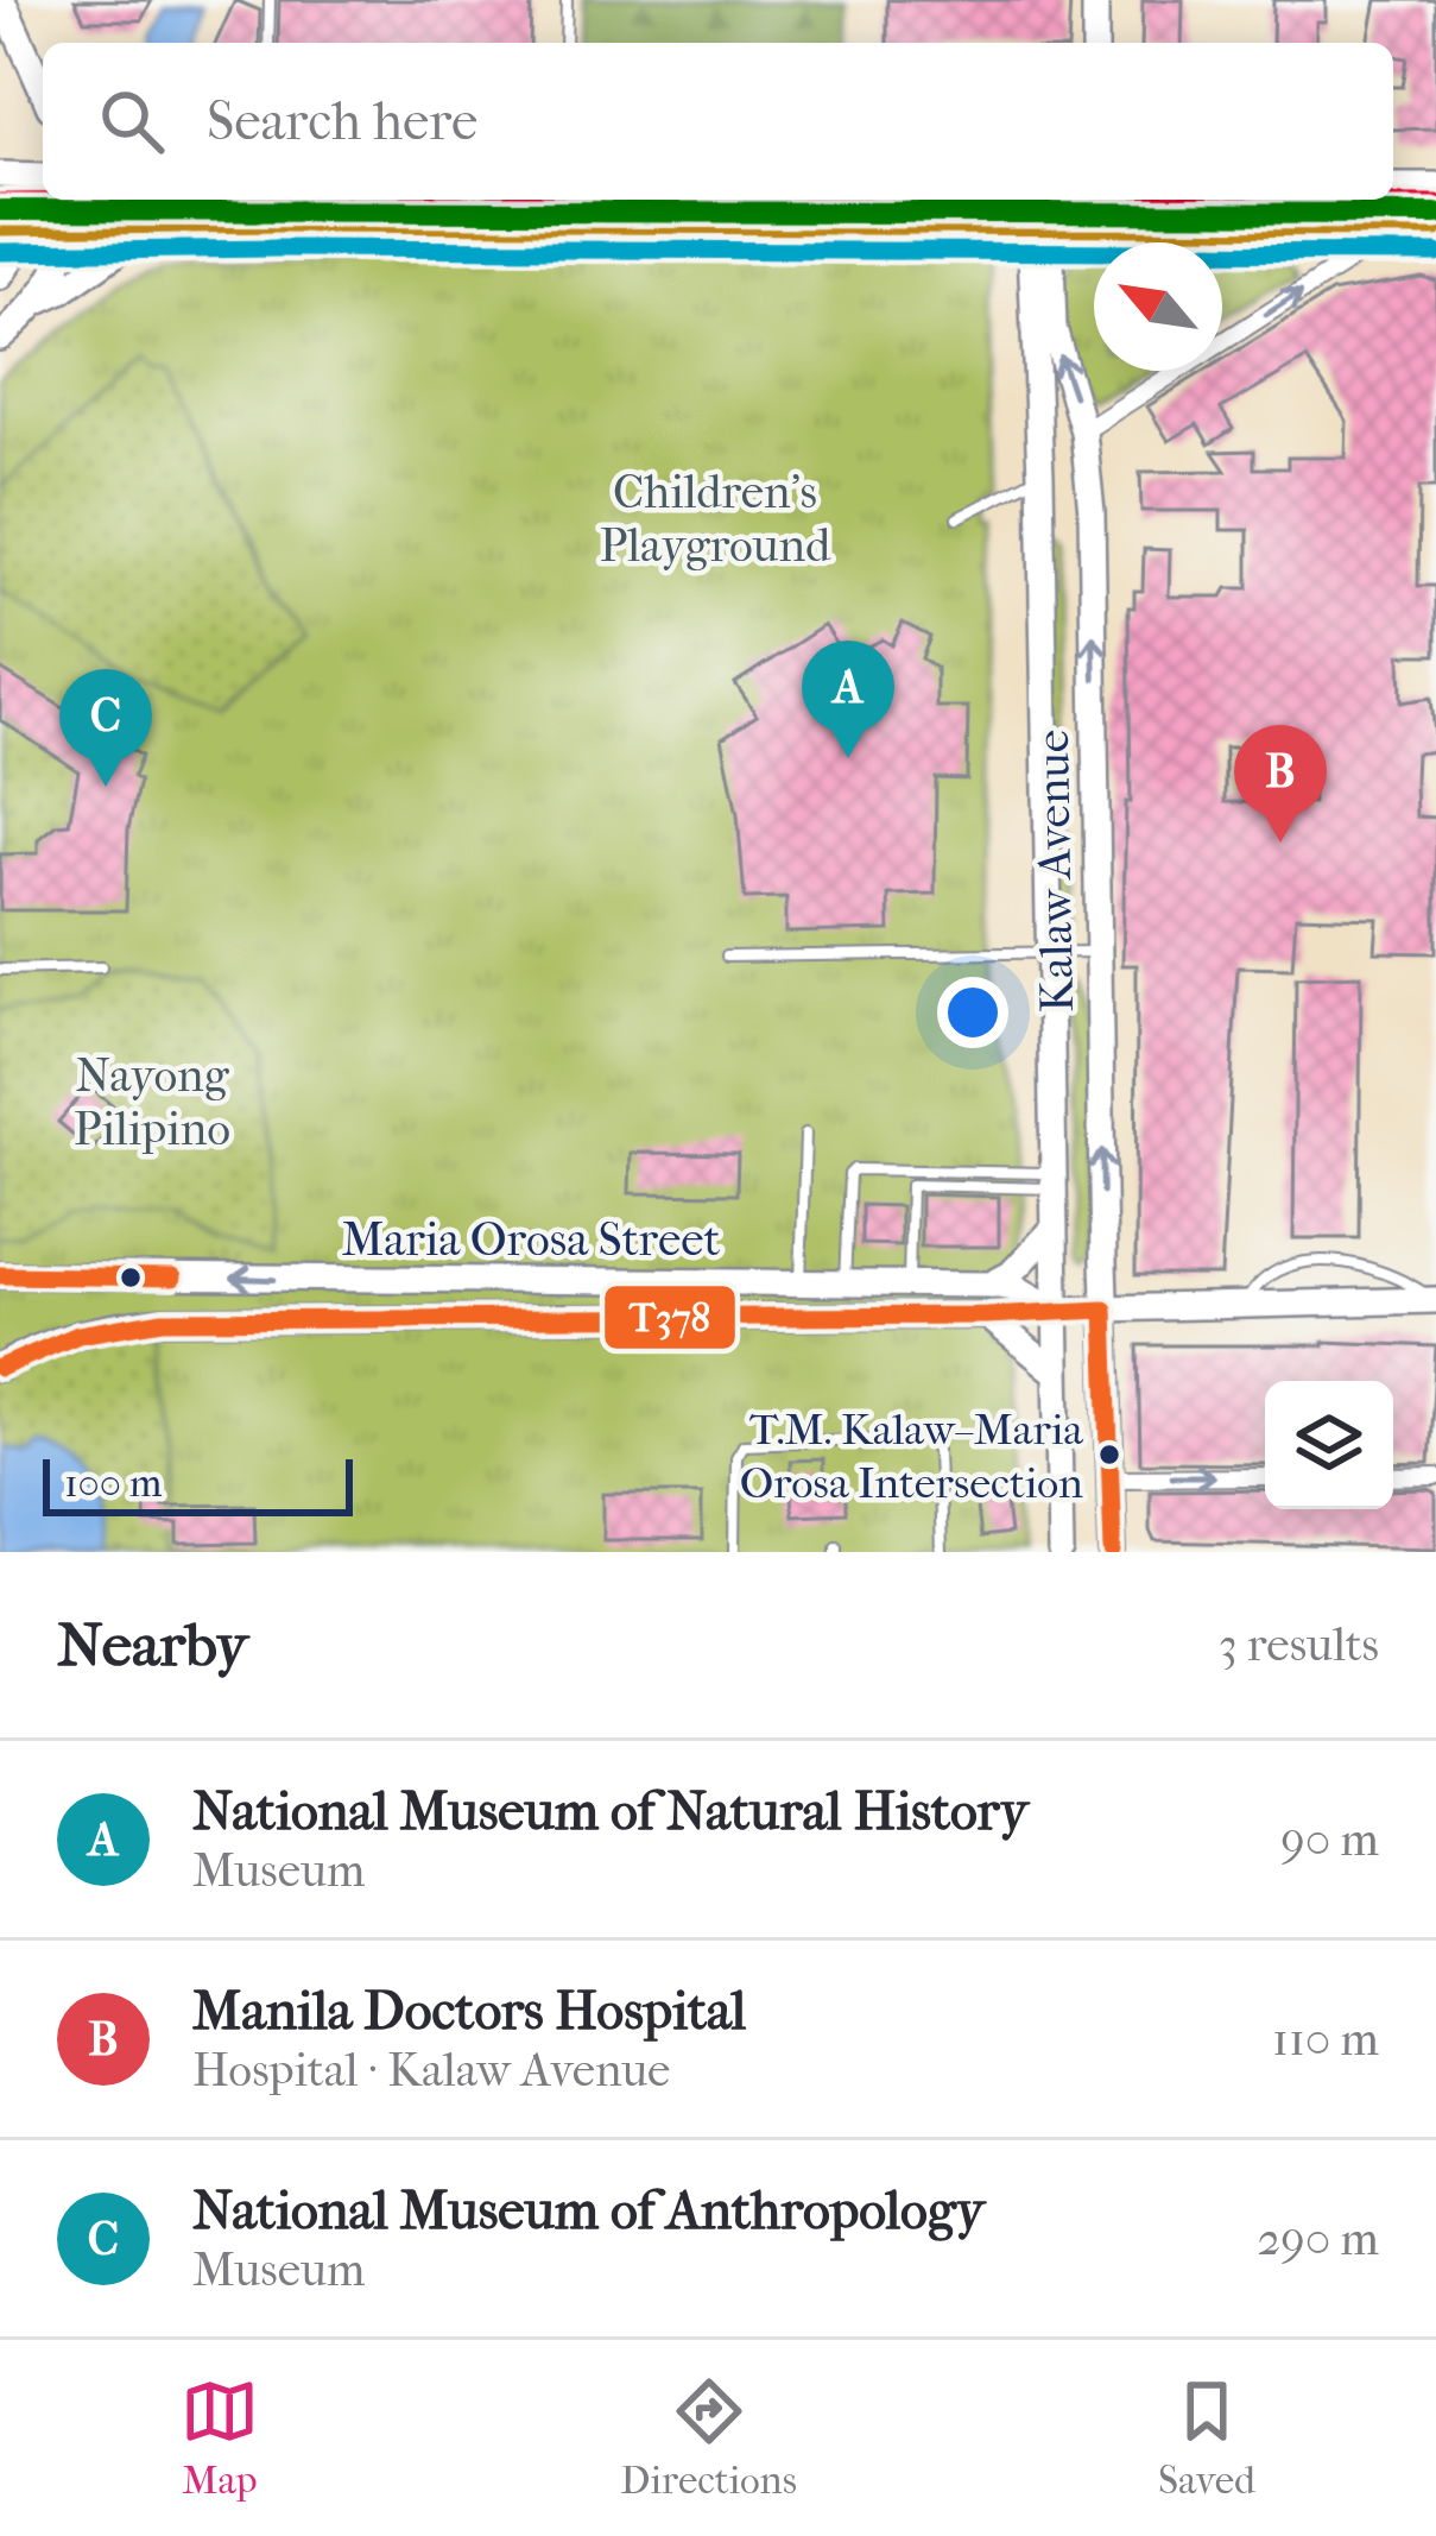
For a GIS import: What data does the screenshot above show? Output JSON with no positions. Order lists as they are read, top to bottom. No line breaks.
{"streets":{"street":["Kalaw Avenue","Maria Orosa Street"]},"crossings":[["Kalaw Avenue","Maria Orosa Street"]],"parks":["Children's Playground","Nayong Pilipino"],"places":["T.M. Kalaw–Maria Orosa Intersection"],"lines":["transit line T378"],"scale_bar":"100 m","north":"top left","page":{"search":"Search here","pins":["A","C","B"],"scale":"100 m","heading":["Nearby","3 results"],"list":[{"mark":"A","name":"National Museum of Natural History","note":"Museum","value":"90 m"},{"mark":"B","name":"Manila Doctors Hospital","note":"Hospital · Kalaw Avenue","value":"110 m"},{"mark":"C","name":"National Museum of Anthropology","note":"Museum","value":"290 m"}],"nav":["Map","Directions","Saved"]}}
